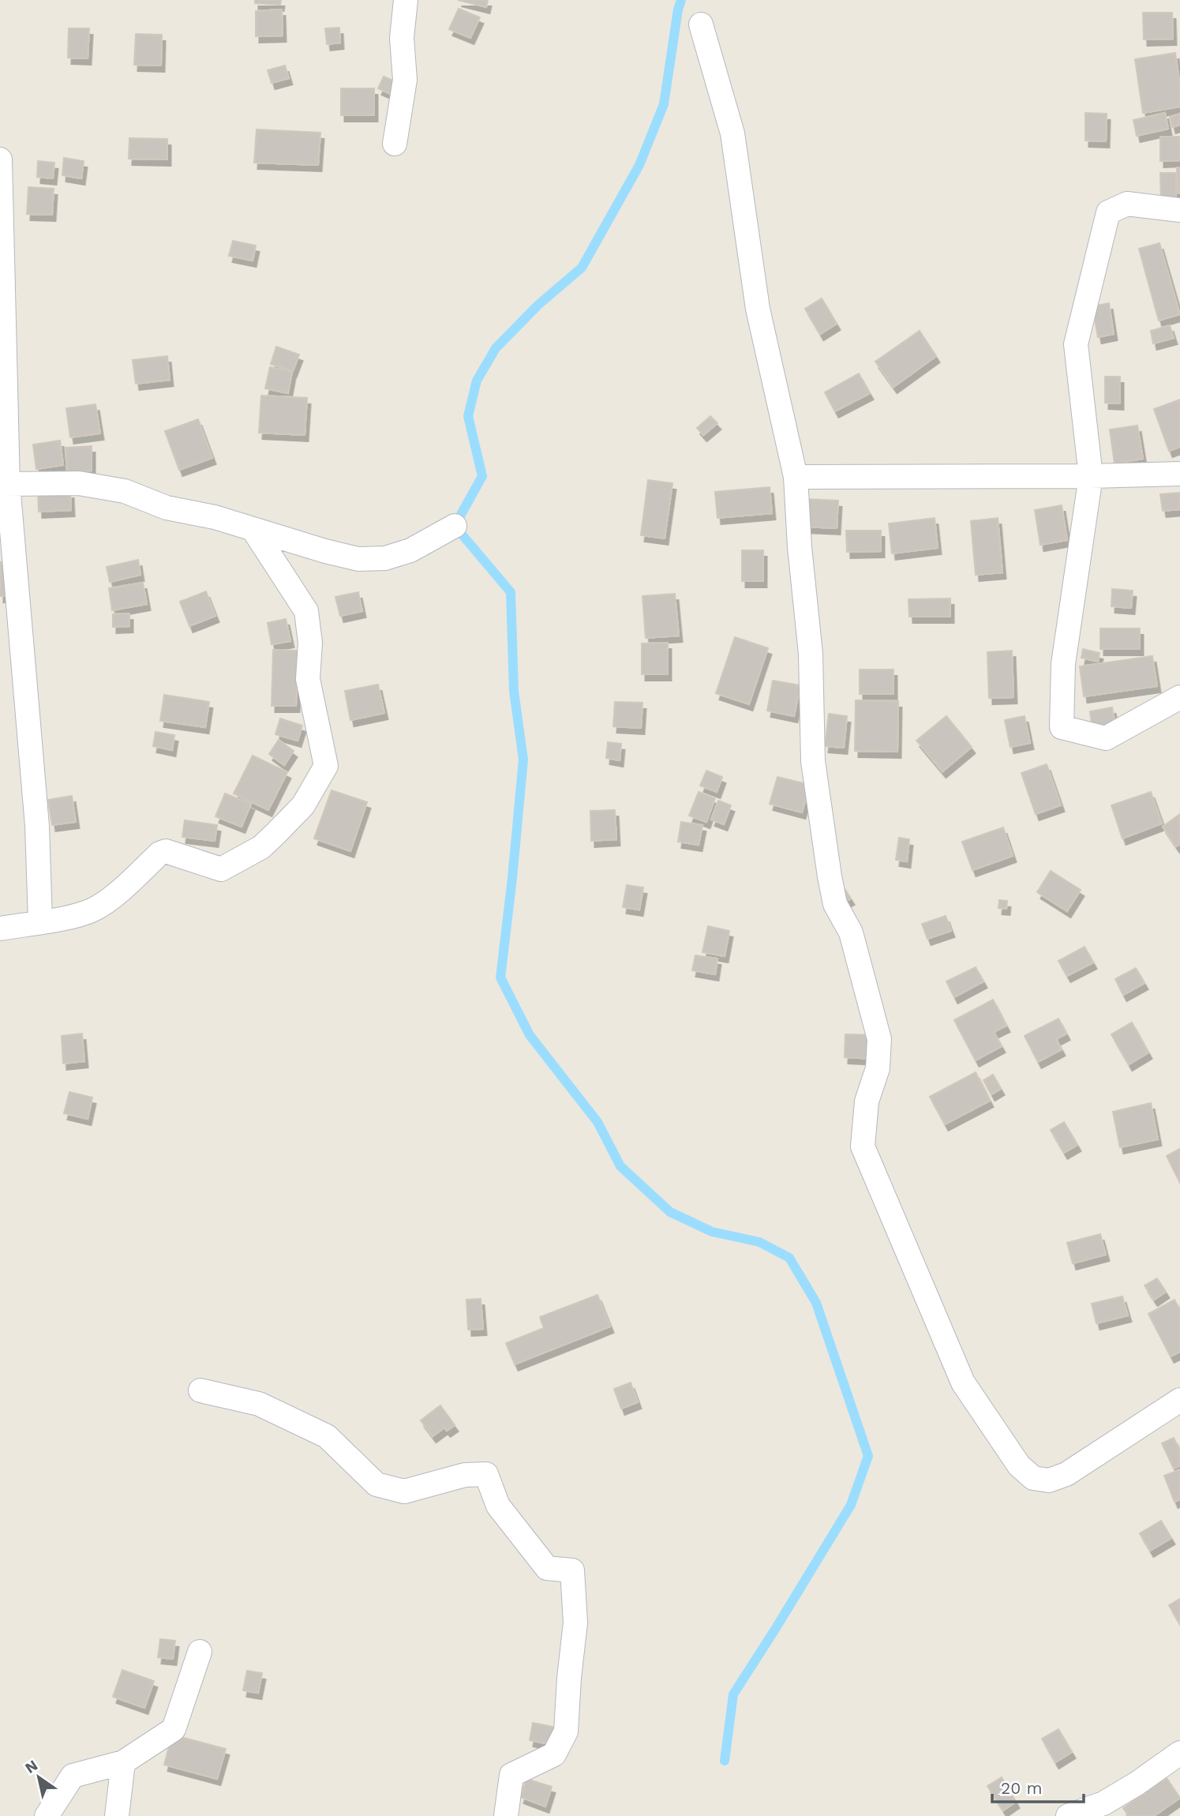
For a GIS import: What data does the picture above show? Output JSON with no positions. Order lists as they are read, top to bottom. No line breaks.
{"scale_bar":"20 m","north":"top left"}
